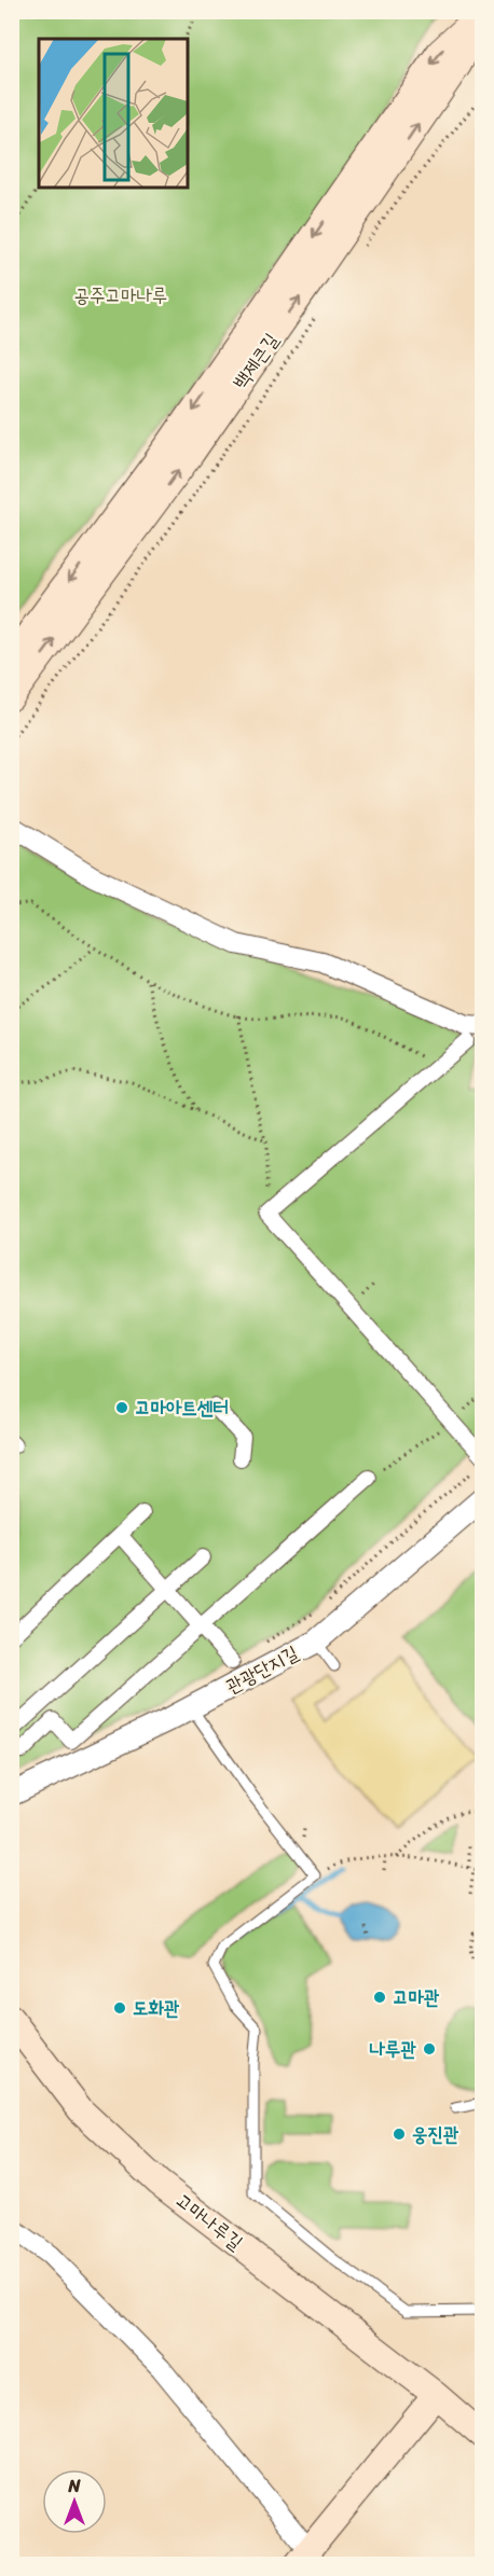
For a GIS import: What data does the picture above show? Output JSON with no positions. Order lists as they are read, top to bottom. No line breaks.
{"streets":{"main road":["백제큰길","고마나루길"],"street":["관광단지길"]},"parks":["공주고마나루"],"places":["고마아트센터","고마관","도화관","나루관","웅진관"],"north":"top"}
